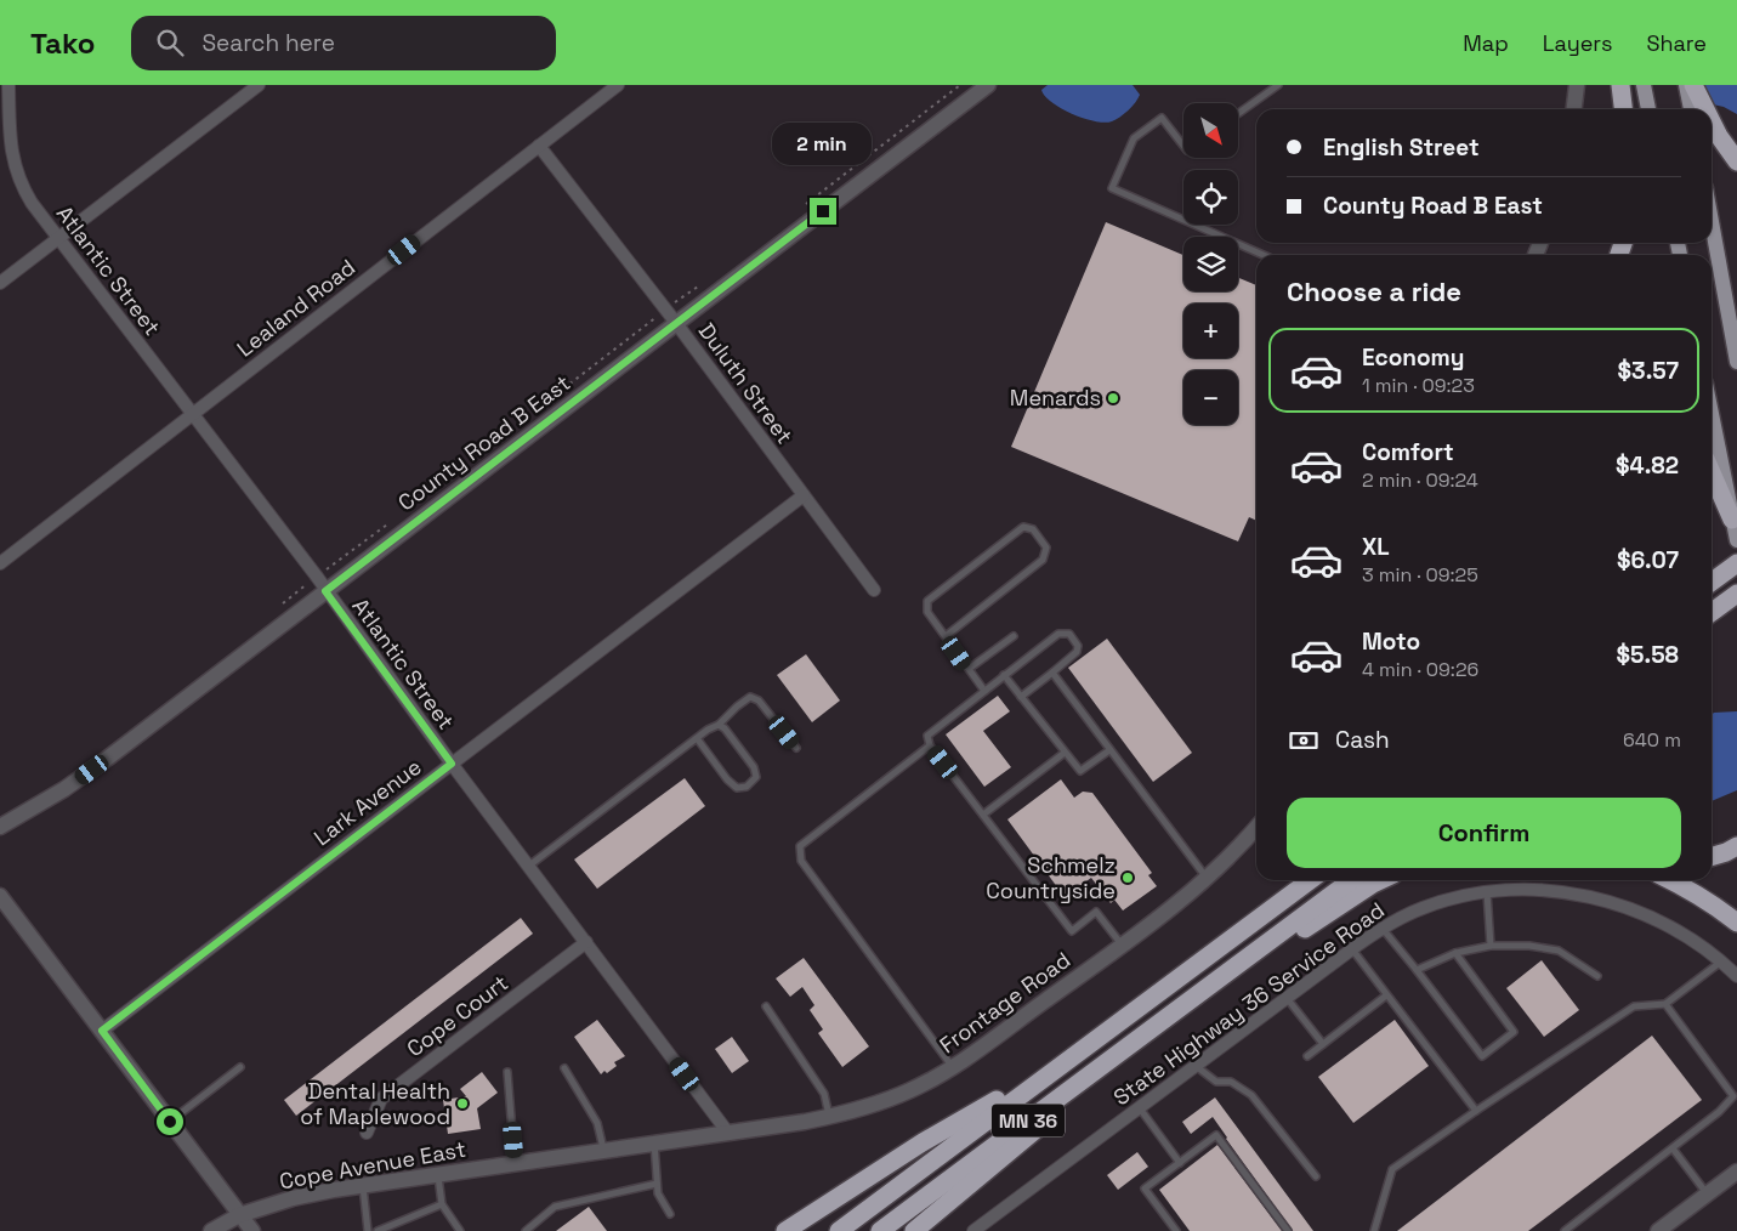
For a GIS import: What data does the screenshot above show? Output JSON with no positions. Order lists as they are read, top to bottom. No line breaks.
{"streets":{"highway":["MN 36"],"street":["Atlantic Street","Lealand Road","Duluth Street","County Road B East","Lark Avenue","Frontage Road","State Highway 36 Service Road","Cope Court","Cope Avenue East"]},"crossings":[["Atlantic Street","Lealand Road"],["Atlantic Street","County Road B East"],["Atlantic Street","Lark Avenue"],["Atlantic Street","Frontage Road"],["Atlantic Street","Cope Court"],["Atlantic Street","Cope Avenue East"],["Lealand Road","Duluth Street"],["Duluth Street","County Road B East"],["Duluth Street","Lark Avenue"],["Frontage Road","Cope Avenue East"]],"places":["Menards","Schmelz Countryside","Dental Health of Maplewood"],"north":"bottom right","page":{"header":"Tako","search":"Search here","nav":["Map","Layers","Share"],"map_buttons":["+","−"],"banner":["English Street","County Road B East"],"bubble":"2 min","heading":"Choose a ride","list":[{"name":"Economy","note":"1 min · 09:23","value":"$3.57"},{"name":"Comfort","note":"2 min · 09:24","value":"$4.82"},{"name":"XL","note":"3 min · 09:25","value":"$6.07"},{"name":"Moto","note":"4 min · 09:26","value":"$5.58"}],"pay":["Cash","640 m"],"buttons":"Confirm"}}
